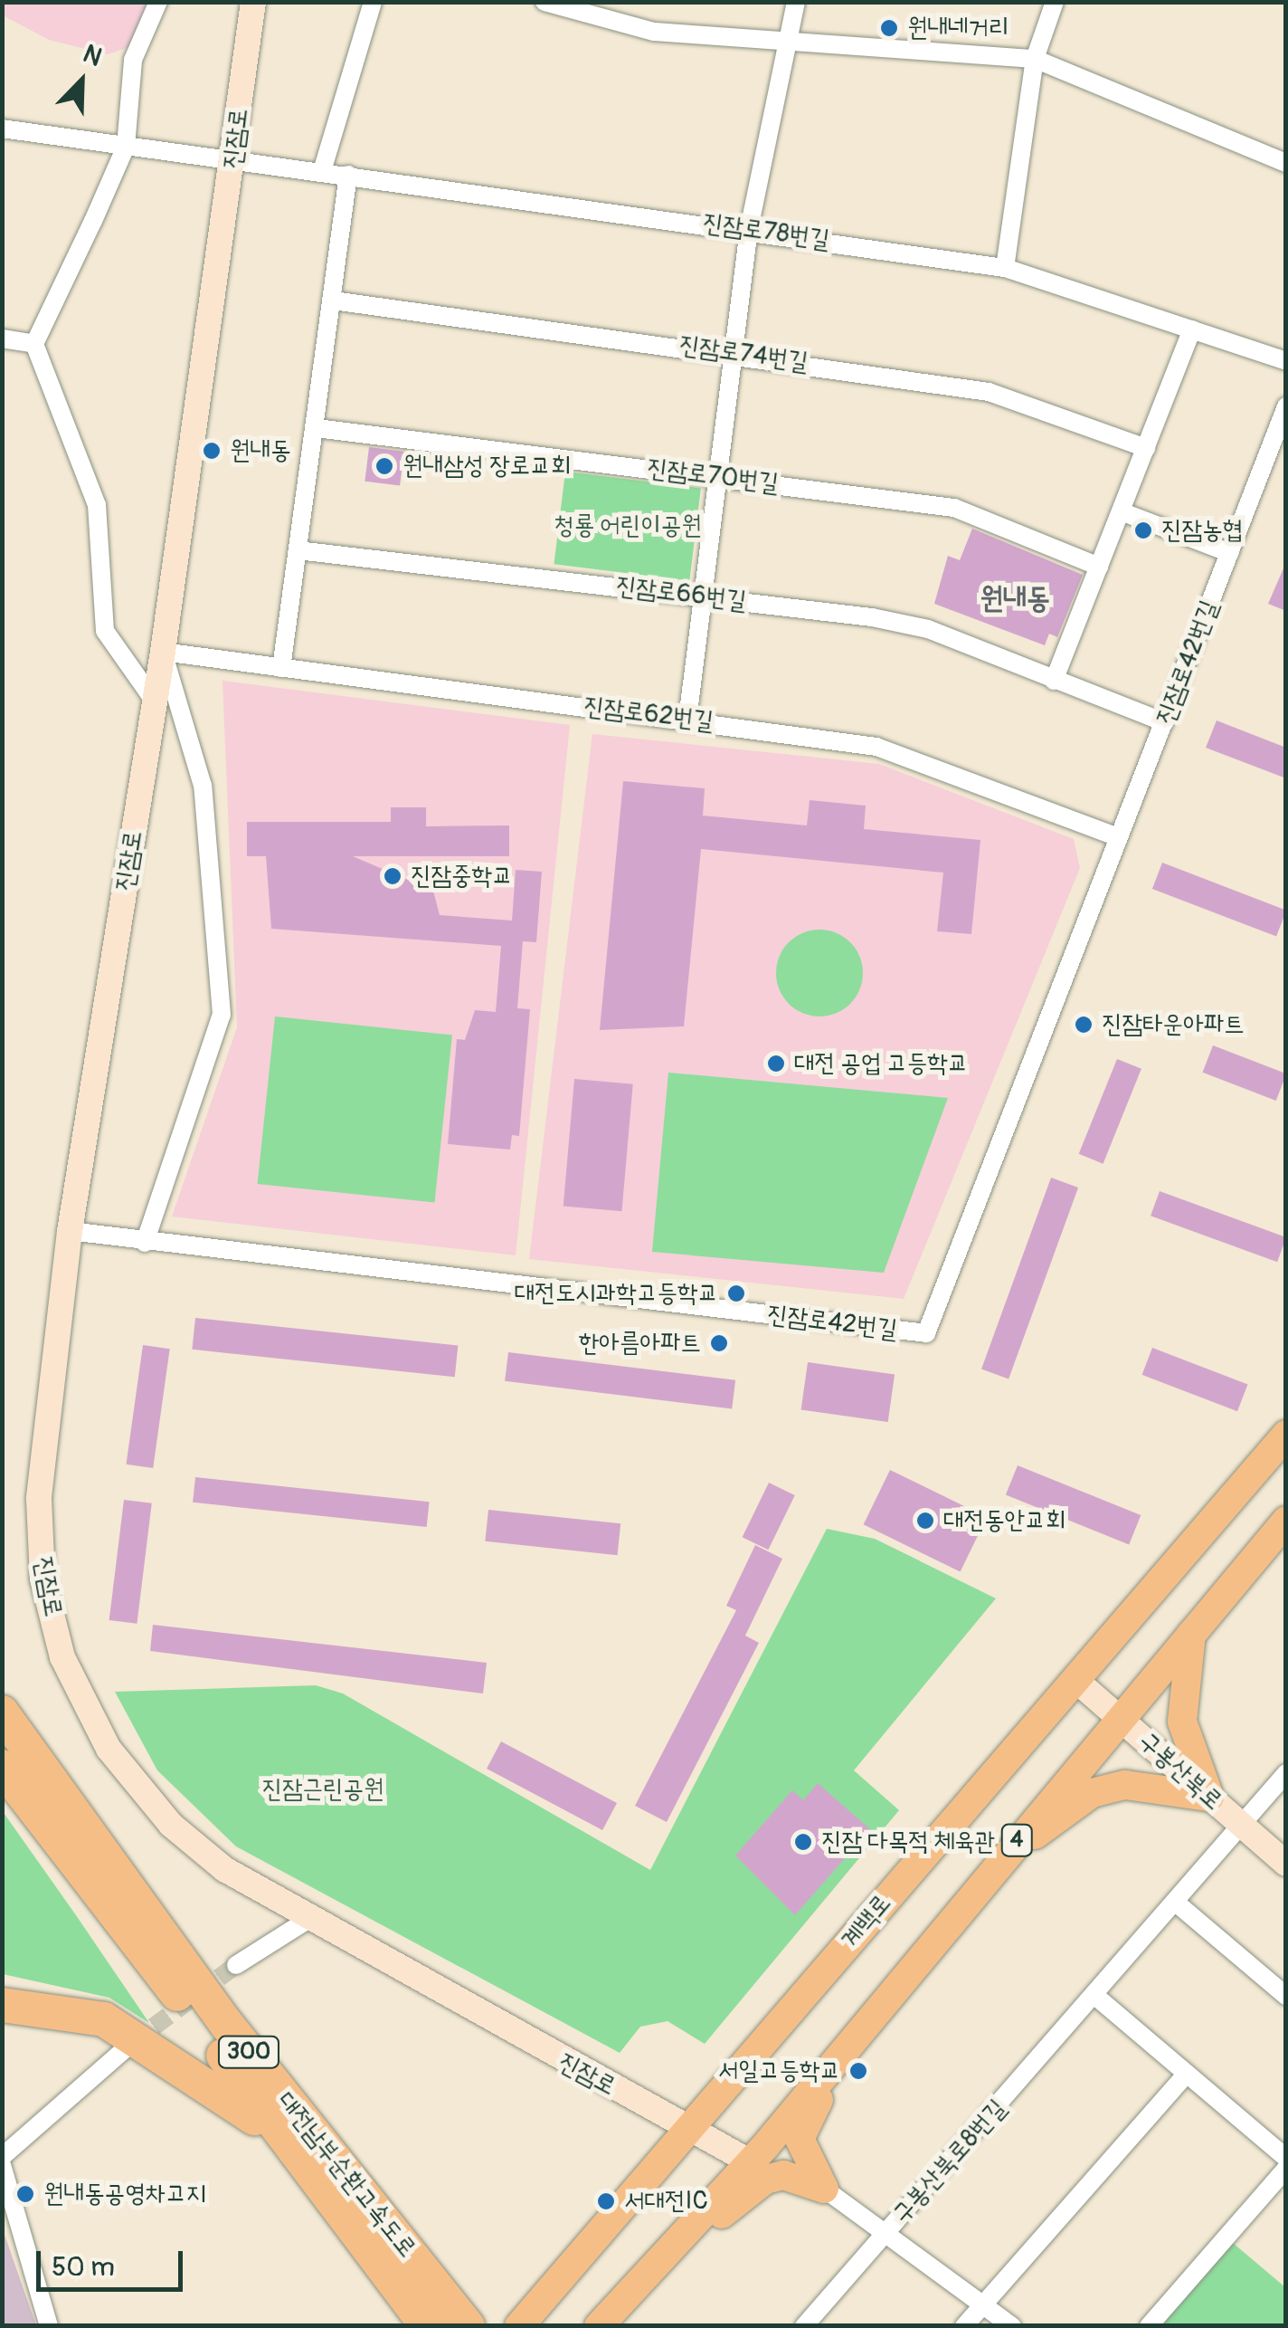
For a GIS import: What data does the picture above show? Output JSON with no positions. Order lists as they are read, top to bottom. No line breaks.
{"streets":{"highway":["300","대전남부순환고속도로"],"main road":["4","계백로"],"street":["진잠로","진잠로78번길","진잠로74번길","진잠로70번길","진잠로66번길","진잠로42번길","진잠로62번길","구봉산북로","구봉산북로8번길"]},"crossings":[["진잠로","진잠로78번길"],["진잠로","진잠로42번길"],["진잠로","진잠로62번길"],["진잠로","4"],["진잠로","계백로"],["진잠로66번길","진잠로42번길"],["진잠로42번길","진잠로62번길"],["구봉산북로","4"],["구봉산북로","계백로"],["구봉산북로","구봉산북로8번길"]],"districts":["원내동"],"parks":["청룡 어린이공원","진잠근린공원"],"places":["원내네거리","원내동","원내삼성 장로교회","진잠농협","진잠중학교","진잠타운아파트","대전 공업 고등학교","대전도시과학고등학교","한아름아파트","대전동안교회","진잠 다목적 체육관","서일고등학교","원내동공영차고지","서대전IC"],"scale_bar":"50 m","north":"top right"}
